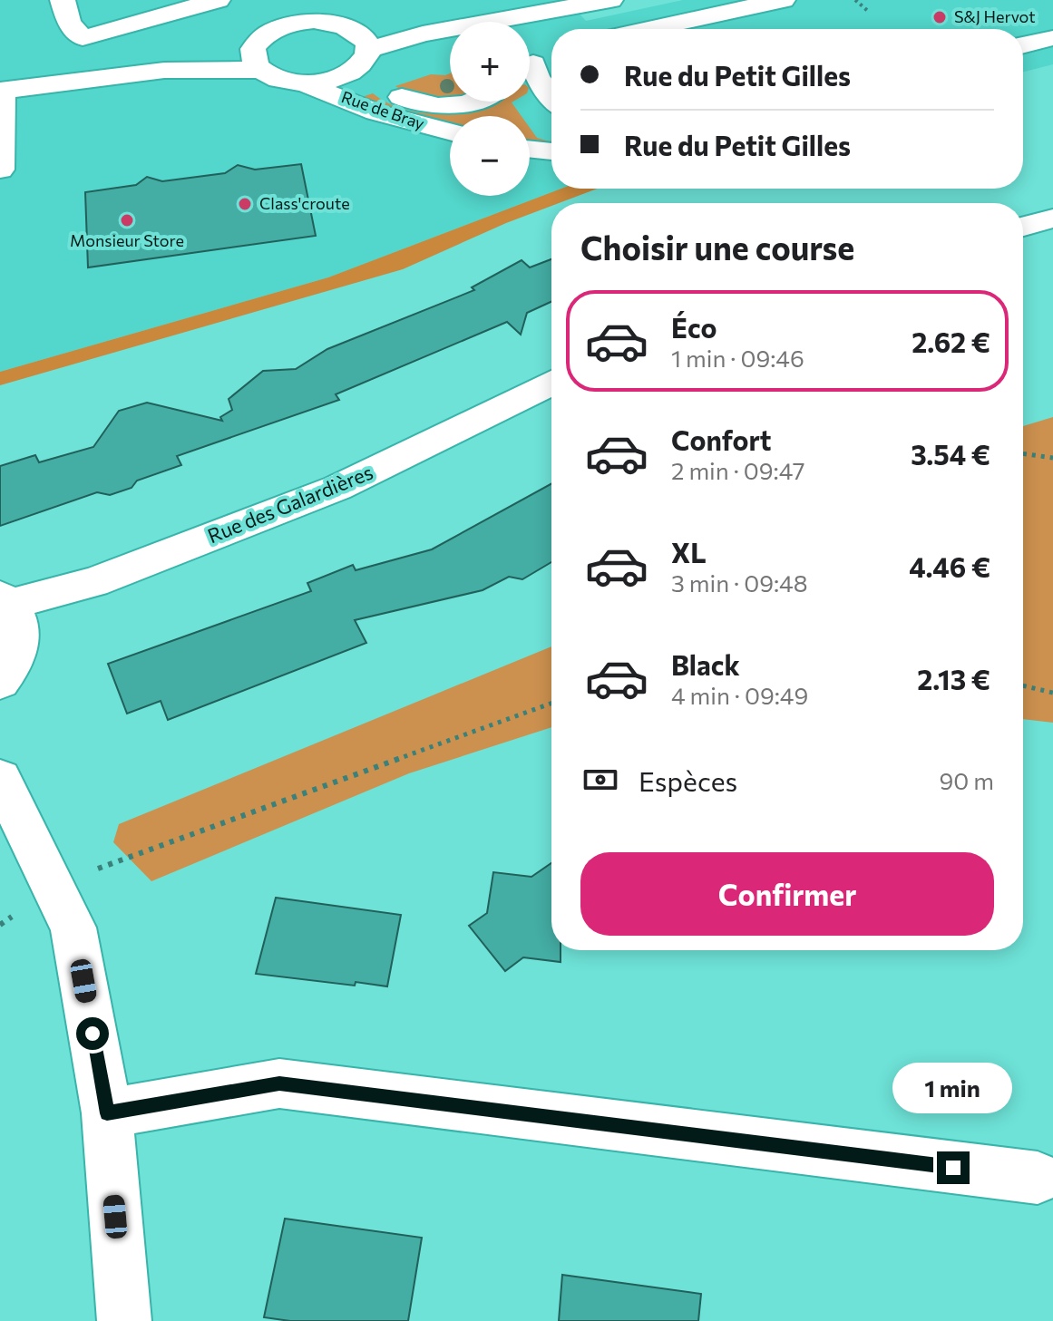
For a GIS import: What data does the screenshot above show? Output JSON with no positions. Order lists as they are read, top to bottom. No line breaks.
{"streets":{"street":["Rue de Bray","Rue des Galardières"]},"places":["S&J Hervot","Class'croute","Monsieur Store"],"page":{"map_buttons":["+","−"],"banner":["Rue du Petit Gilles","Rue du Petit Gilles"],"heading":"Choisir une course","list":[{"name":"Éco","note":"1 min · 09:46","value":"2.62 €"},{"name":"Confort","note":"2 min · 09:47","value":"3.54 €"},{"name":"XL","note":"3 min · 09:48","value":"4.46 €"},{"name":"Black","note":"4 min · 09:49","value":"2.13 €"}],"pay":["Espèces","90 m"],"buttons":"Confirmer","bubble":"1 min"}}
